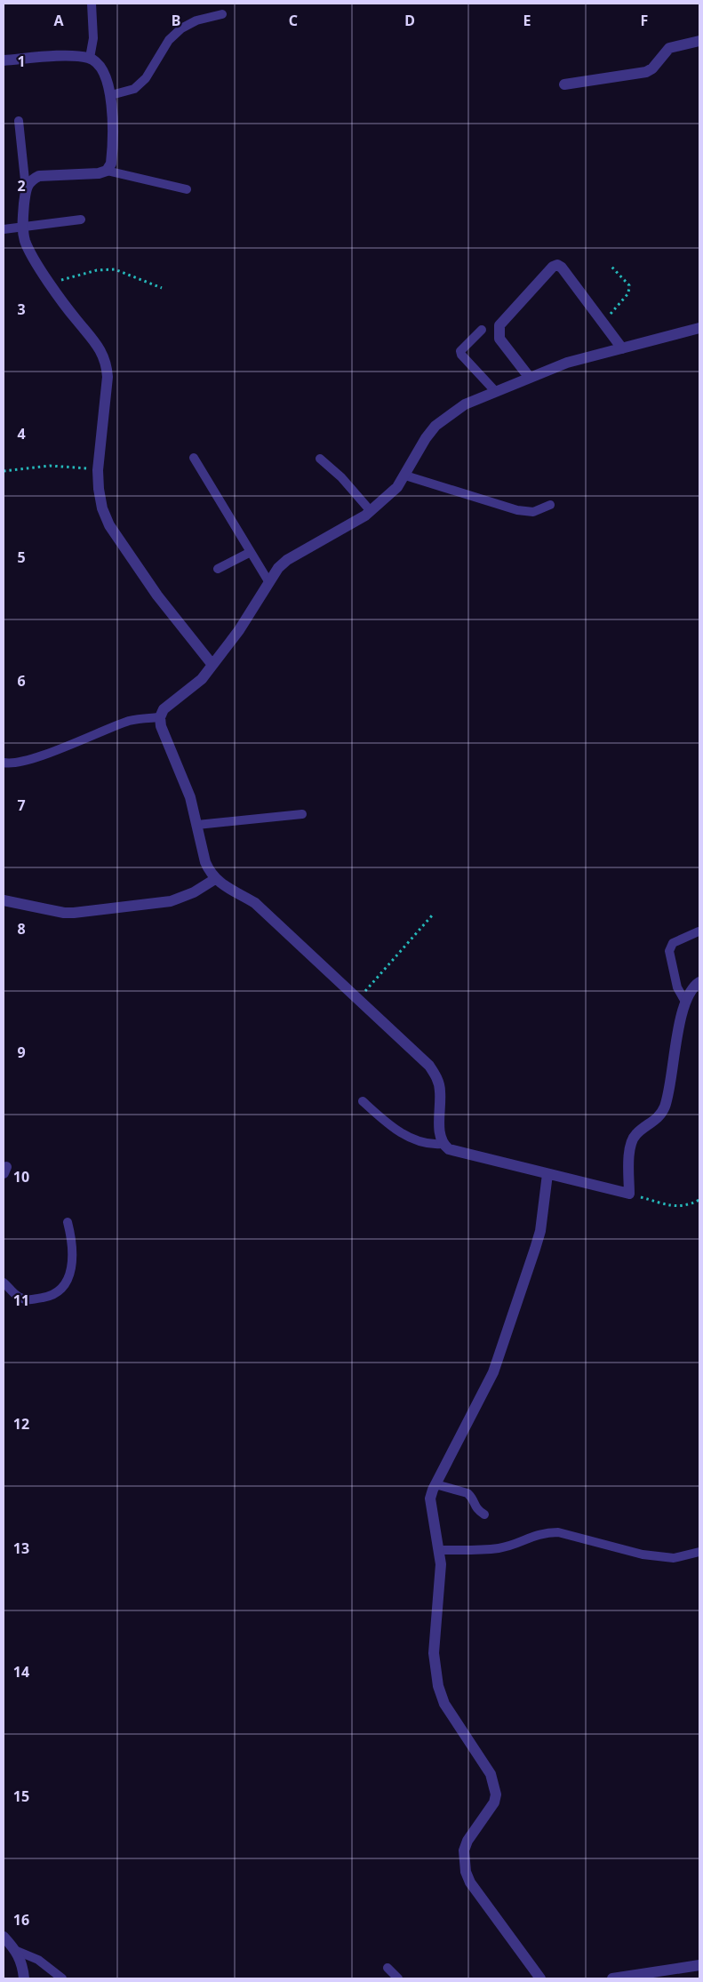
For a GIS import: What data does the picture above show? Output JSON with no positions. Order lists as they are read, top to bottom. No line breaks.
{"grid":{"columns":["A","B","C","D","E","F"],"rows":["1","2","3","4","5","6","7","8","9","10","11","12","13","14","15","16"]}}
